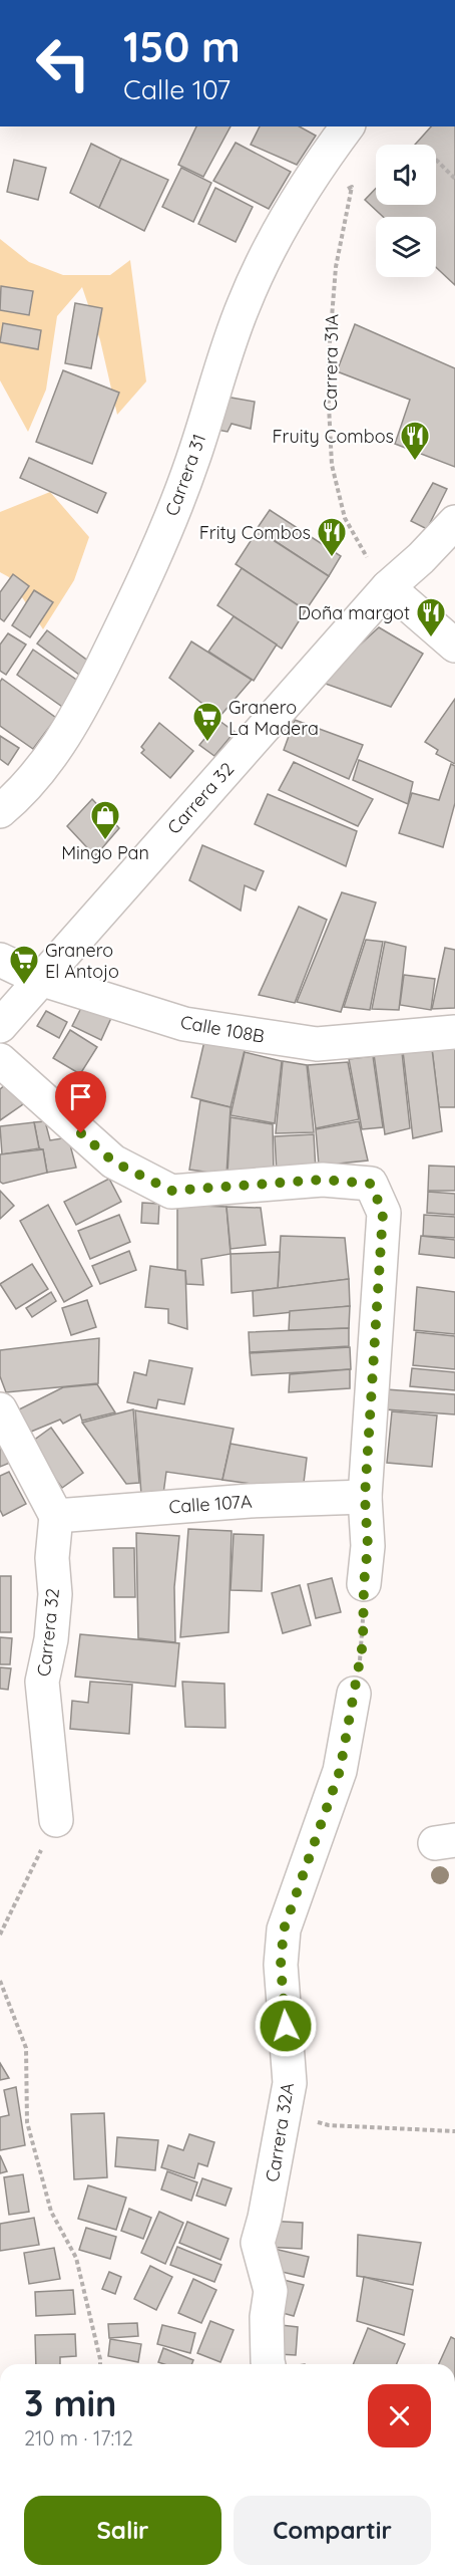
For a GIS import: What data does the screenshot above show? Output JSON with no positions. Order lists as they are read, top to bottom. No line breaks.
{"streets":{"street":["Carrera 31","Carrera 32","Calle 108B","Calle 107A","Carrera 32A"],"path":["Carrera 31A"]},"crossings":[["Carrera 31A","Carrera 31"],["Carrera 31A","Carrera 32"],["Carrera 32","Calle 108B"],["Carrera 32","Calle 107A"]],"places":{"restaurant":["Fruity Combos","Frity Combos","Doña margot"],"supermarket":["Granero La Madera","Granero El Antojo"],"shop":["Mingo Pan"]},"page":{"turn":["150 m","Calle 107"],"heading":["3 min","210 m · 17:12"],"buttons":["Salir","Compartir"]}}
